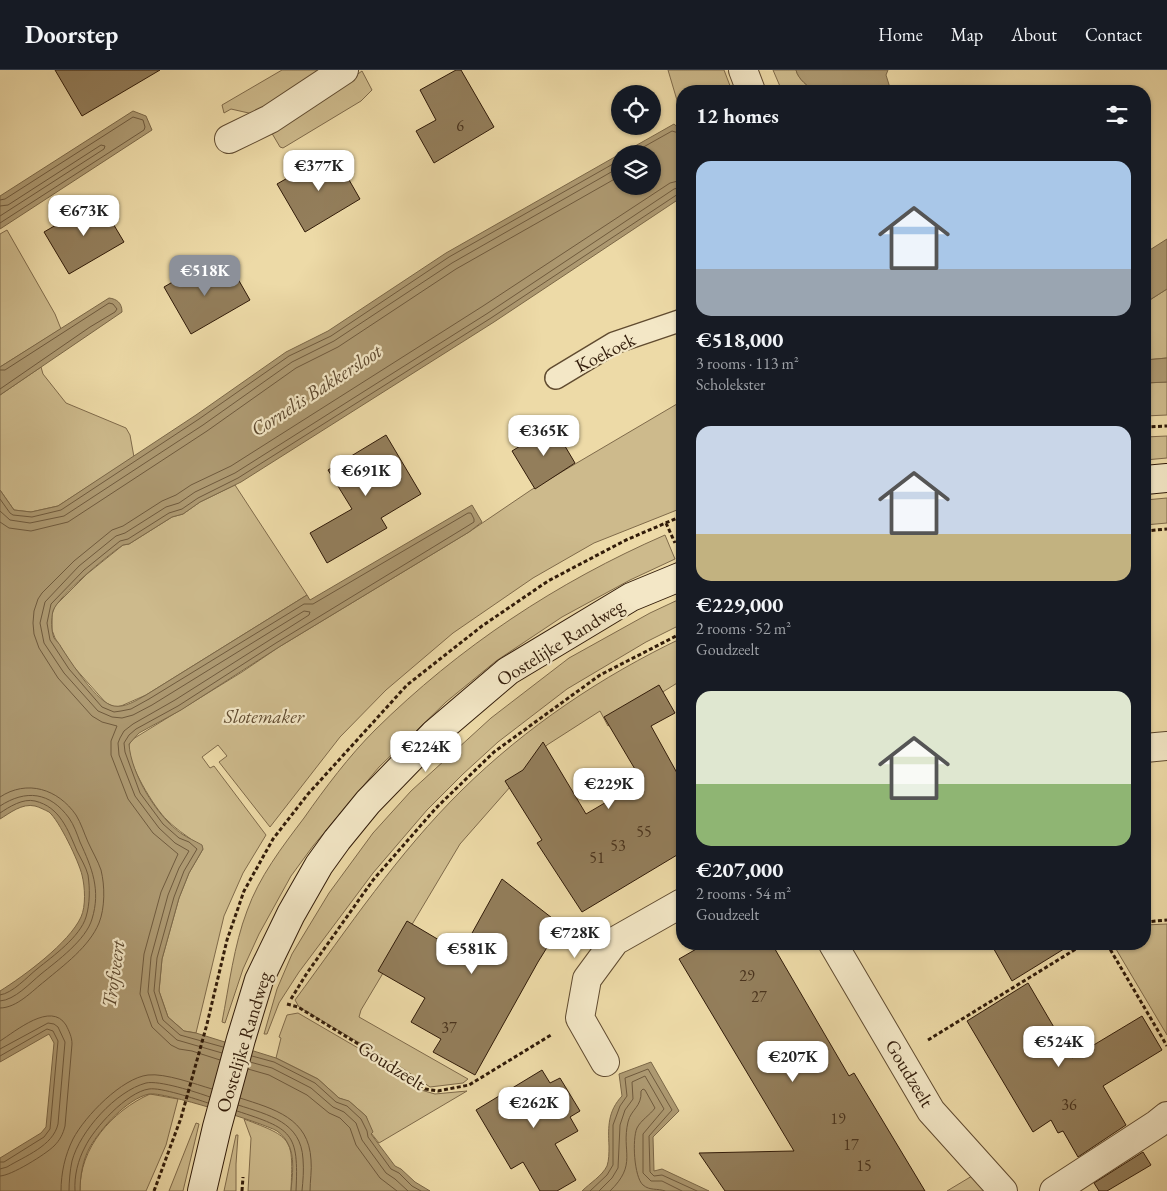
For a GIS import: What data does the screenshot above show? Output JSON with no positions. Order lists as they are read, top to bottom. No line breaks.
{"streets":{"street":["Oostelijke Randweg","Goudzeelt"],"lane":["Koekoek"]},"crossings":[["Oostelijke Randweg","Goudzeelt"]],"water":["Cornelis Bakkersloot","Trofveert"],"parks":["Slotemaker"],"house_numbers":["6","55","53","51","29","27","37","36","19","17","15"],"page":{"header":"Doorstep","nav":["Home","Map","About","Contact"],"heading":"12 homes","list":[{"name":"€518,000","note":"3 rooms · 113 m² · Scholekster"},{"name":"€229,000","note":"2 rooms · 52 m² · Goudzeelt"},{"name":"€207,000","note":"2 rooms · 54 m² · Goudzeelt"}],"price":["€377K","€673K","€518K","€365K","€691K","€224K","€229K","€728K","€581K","€524K","€207K","€262K"]}}
